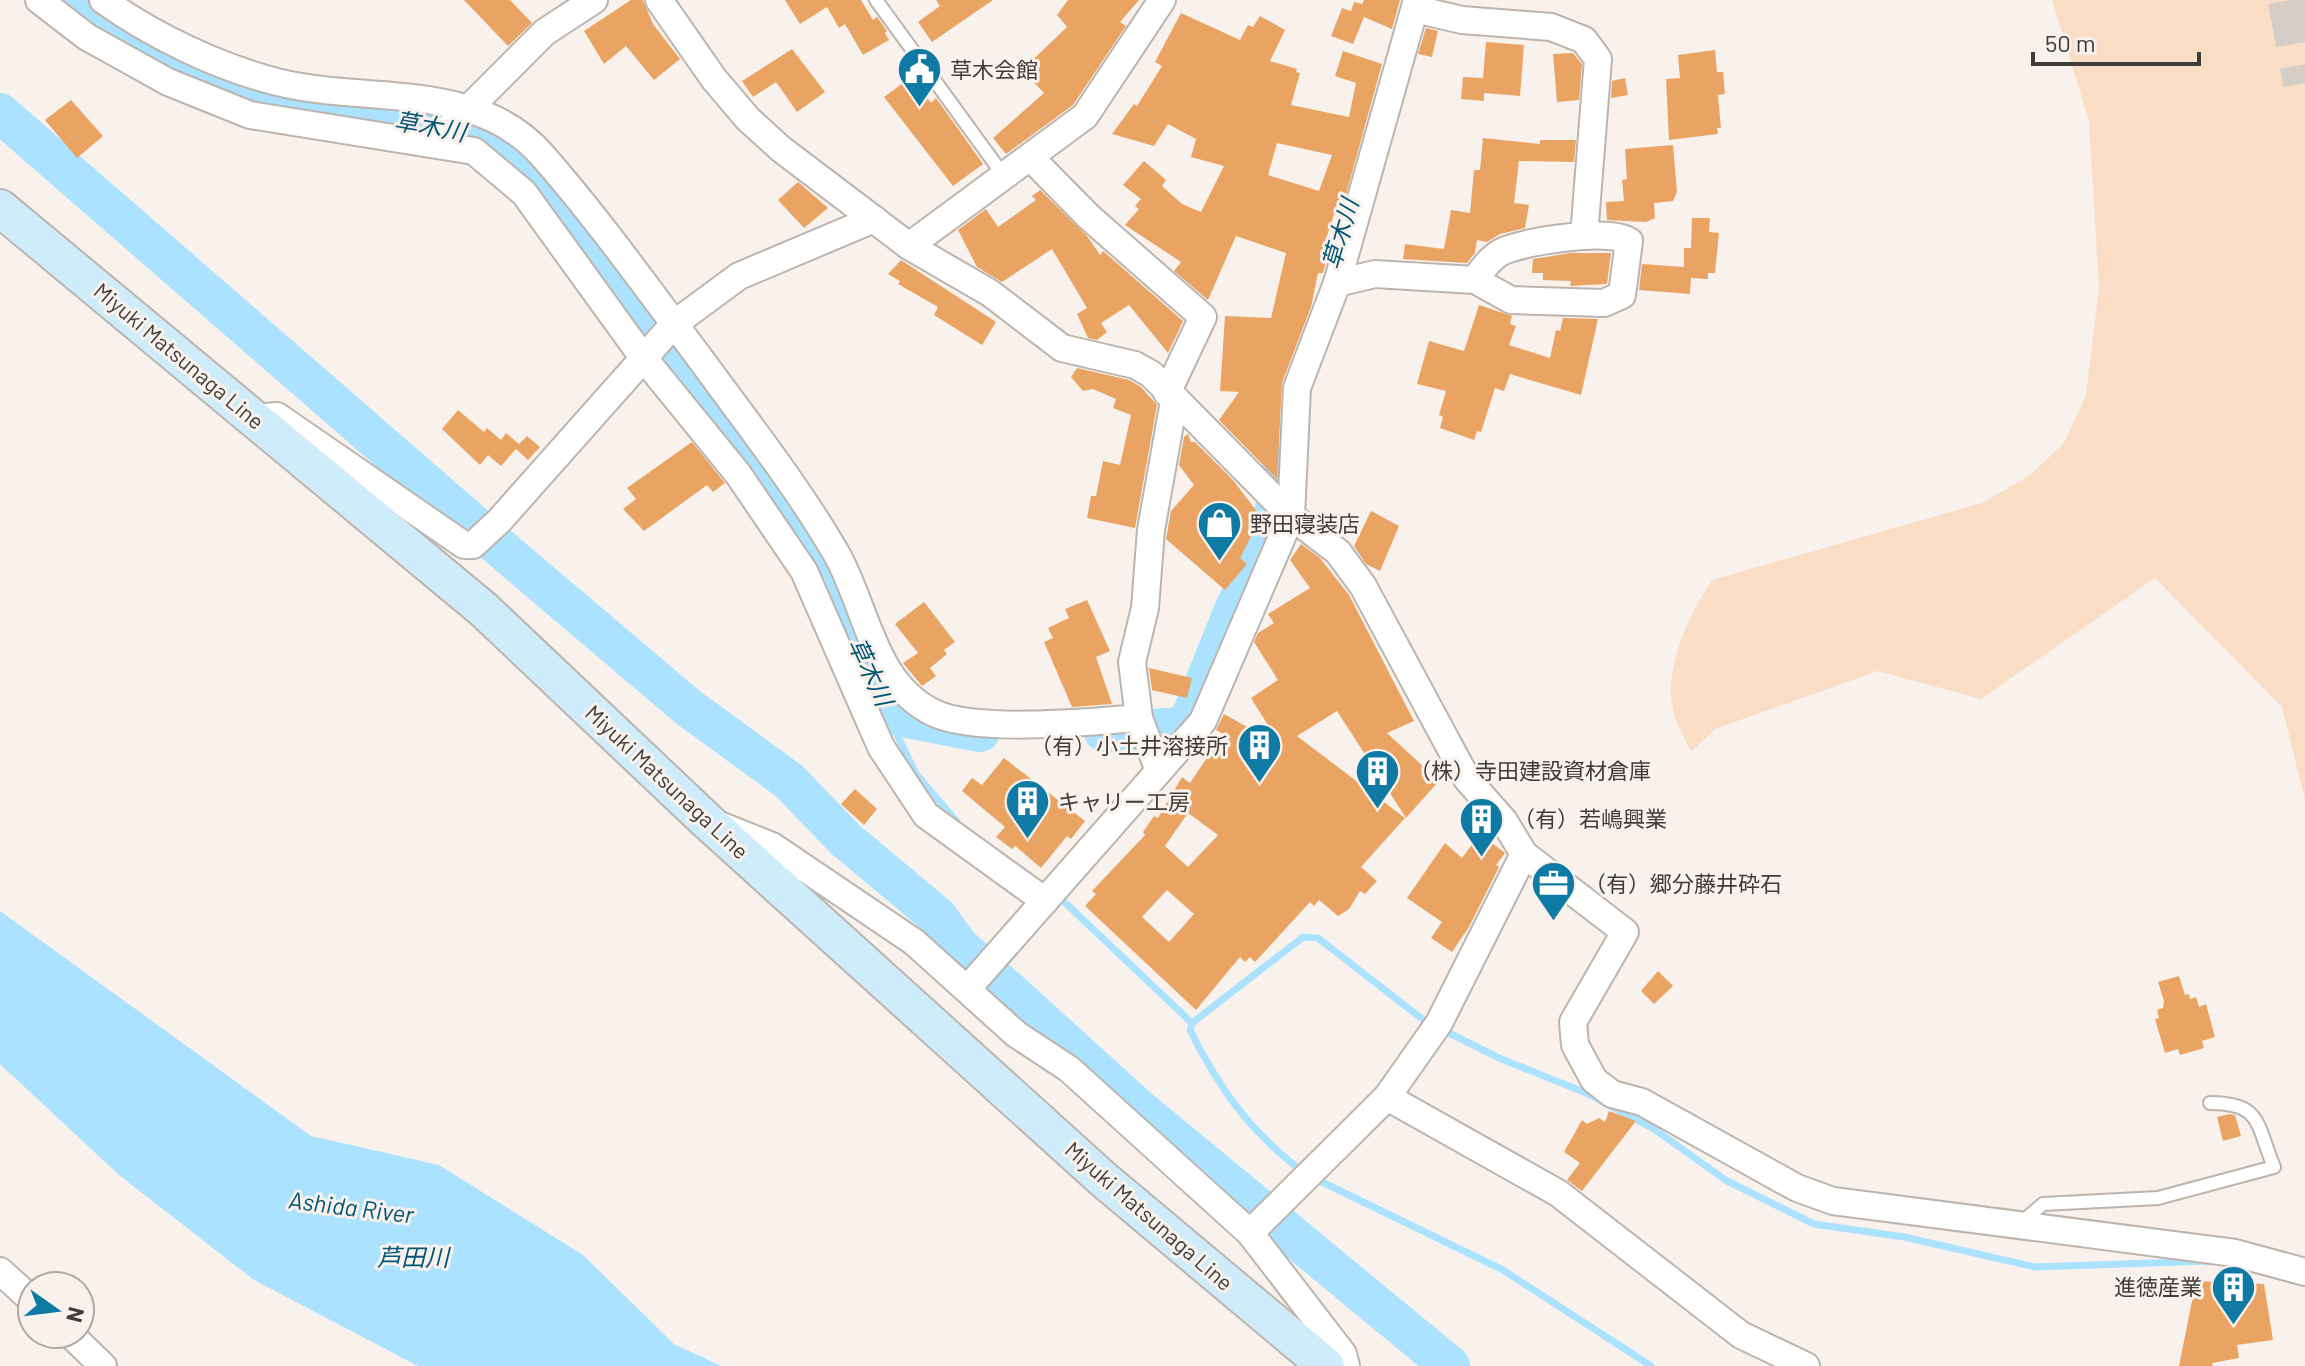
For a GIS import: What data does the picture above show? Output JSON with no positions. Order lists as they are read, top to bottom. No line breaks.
{"streets":{"main road":["Miyuki Matsunaga Line"]},"water":["草木川","Ashida River","芦田川"],"places":{"public building":["草木会館"],"shop":["野田寝装店"],"building":["（有）小土井溶接所","（株）寺田建設資材倉庫","キャリー工房","（有）若嶋興業","進徳産業"],"office":["（有）郷分藤井砕石"]},"scale_bar":"50 m","north":"right"}
